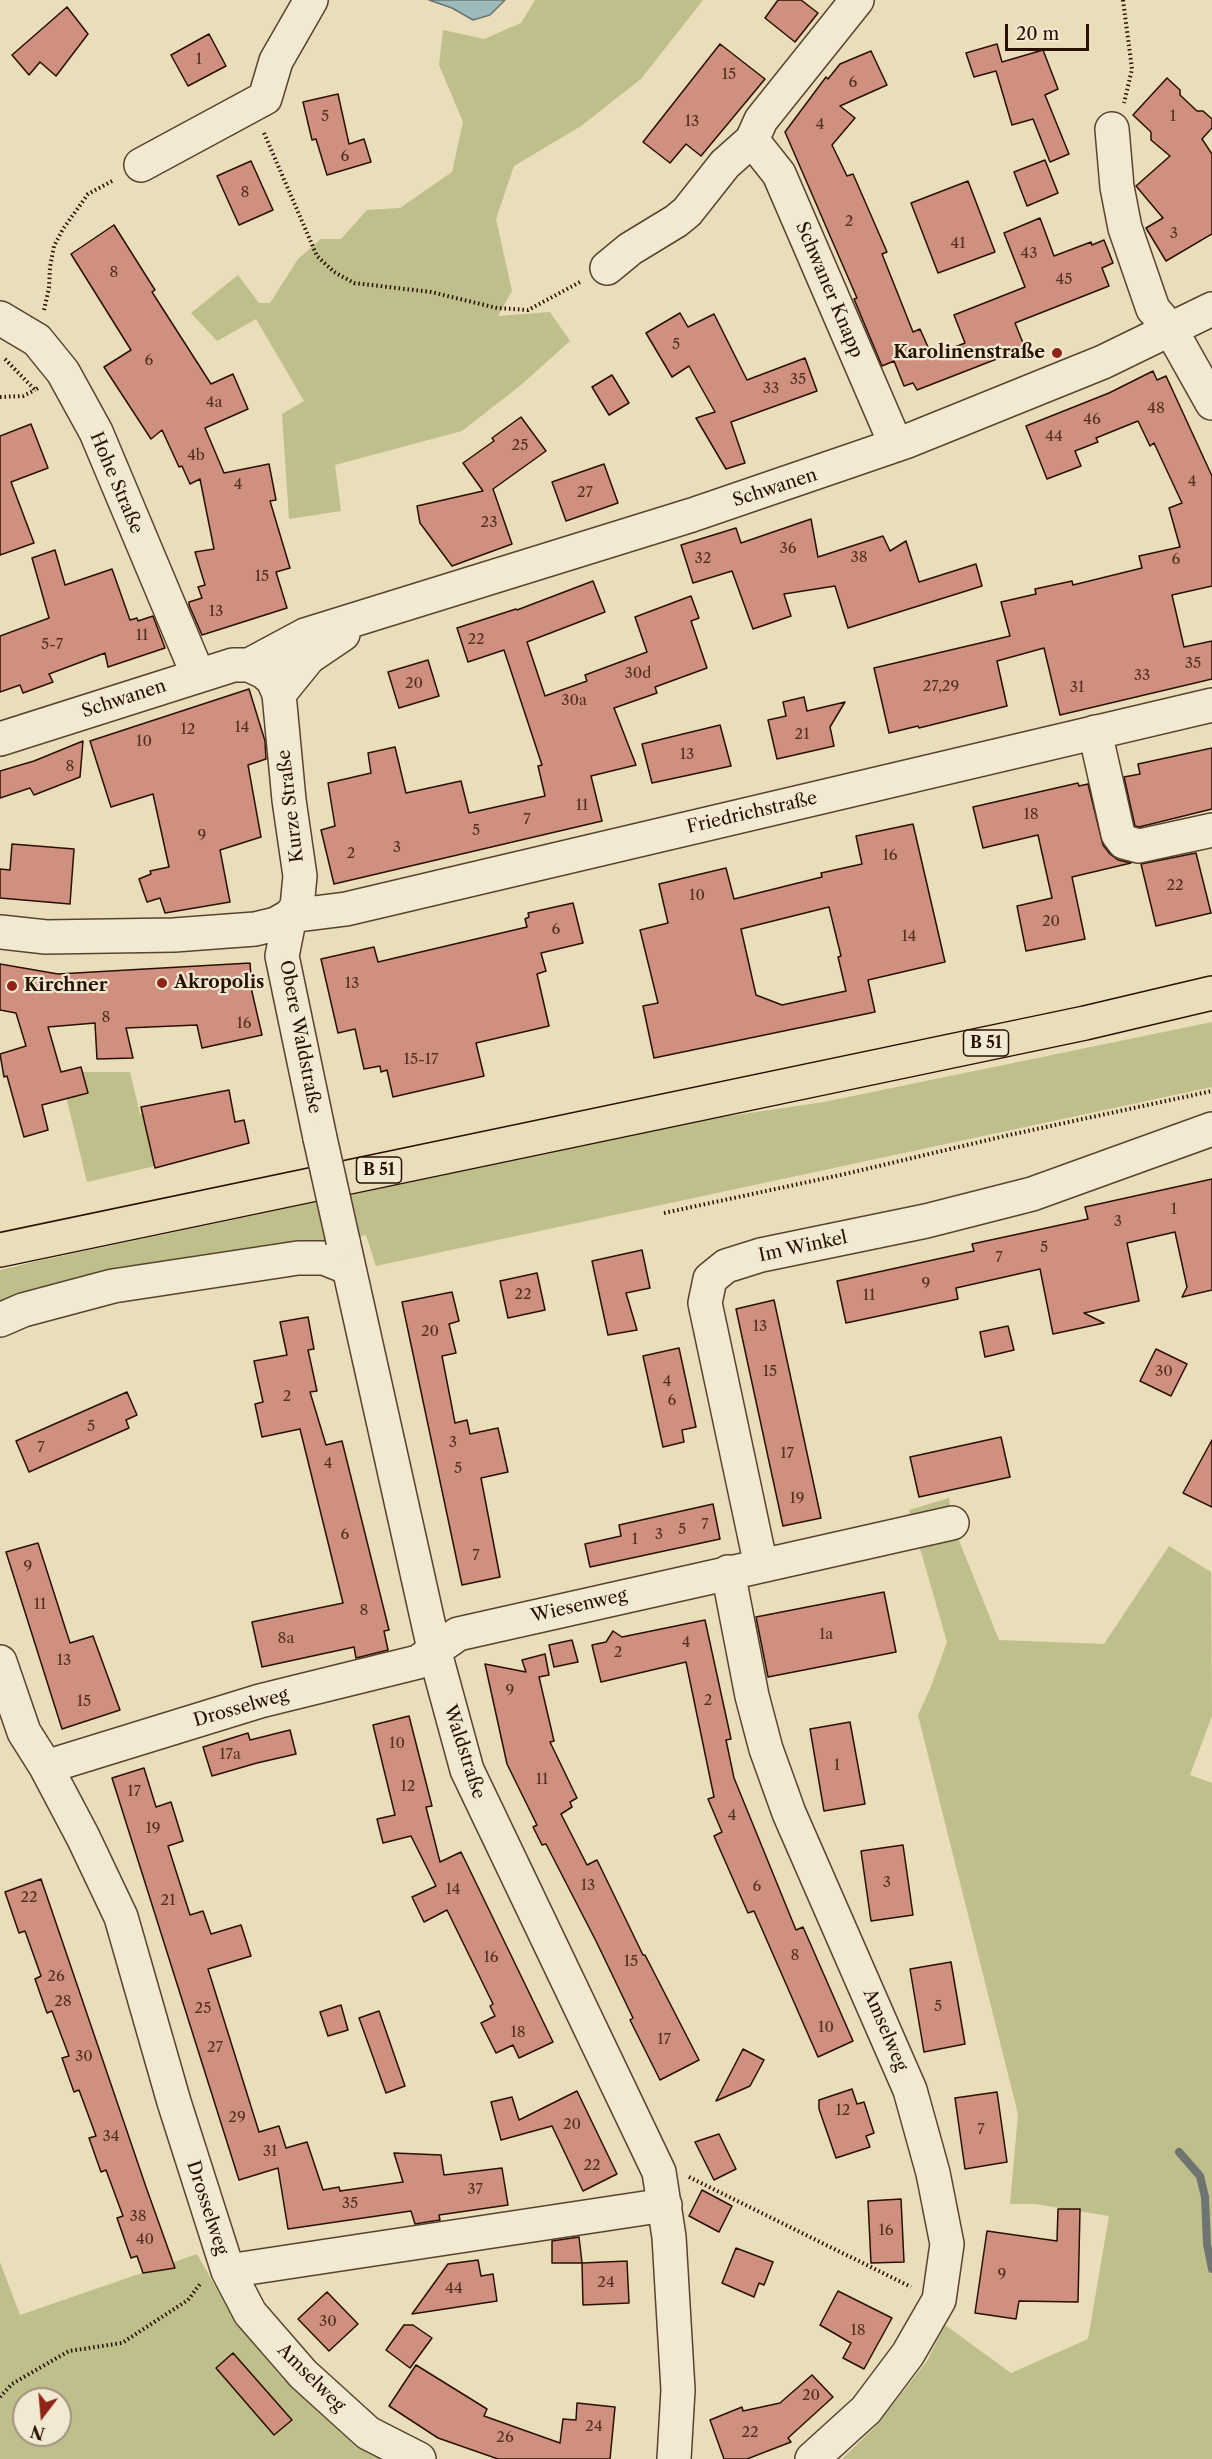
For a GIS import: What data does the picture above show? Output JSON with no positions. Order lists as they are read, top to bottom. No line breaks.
{"streets":{"main road":["B 51"],"street":["Schwaner Knapp","Hohe Straße","Schwanen","Kurze Straße","Friedrichstraße","Obere Waldstraße","Im Winkel","Wiesenweg","Drosselweg","Waldstraße","Amselweg"]},"crossings":[["Schwaner Knapp","Schwanen"],["Hohe Straße","Schwanen"],["Schwanen","Kurze Straße"],["Kurze Straße","Friedrichstraße"],["Kurze Straße","Obere Waldstraße"],["Friedrichstraße","Obere Waldstraße"],["Obere Waldstraße","Waldstraße"],["Wiesenweg","Drosselweg"],["Wiesenweg","Waldstraße"],["Wiesenweg","Amselweg"],["Drosselweg","Waldstraße"],["Drosselweg","Amselweg"]],"places":["Karolinenstraße","Akropolis","Kirchner"],"house_numbers":["1","15","6","5","1","13","4","6","8","2","3","41","43","8","45","5","6","35","33","4a","48","46","44","25","4b","4","4","27","23","36","38","32","6","15","13","11","22","5-7","35","30d","33","20","27,29","31","30a","14","12","21","10","13","8","11","18","7","5","9","3","2","16","22","10","20","6","14","13","8","16","15-17","1","3","5","7","9","22","11","13","20","15","30","4","2","6","5","3","7","17","4","5","19","7","5","6","3","1","7","9","11","8","1a","8a","4","2","13","9","2","15","10","17a","1","11","12","17","4","19","3","13","6","14","22","21","8","16","15","26","28","5","25","10","18","17","27","30","12","29","20","7","34","31","22","37","35","38","16","40","9","24","44","30","18","20","24","22","26"],"scale_bar":"20 m","north":"bottom"}
